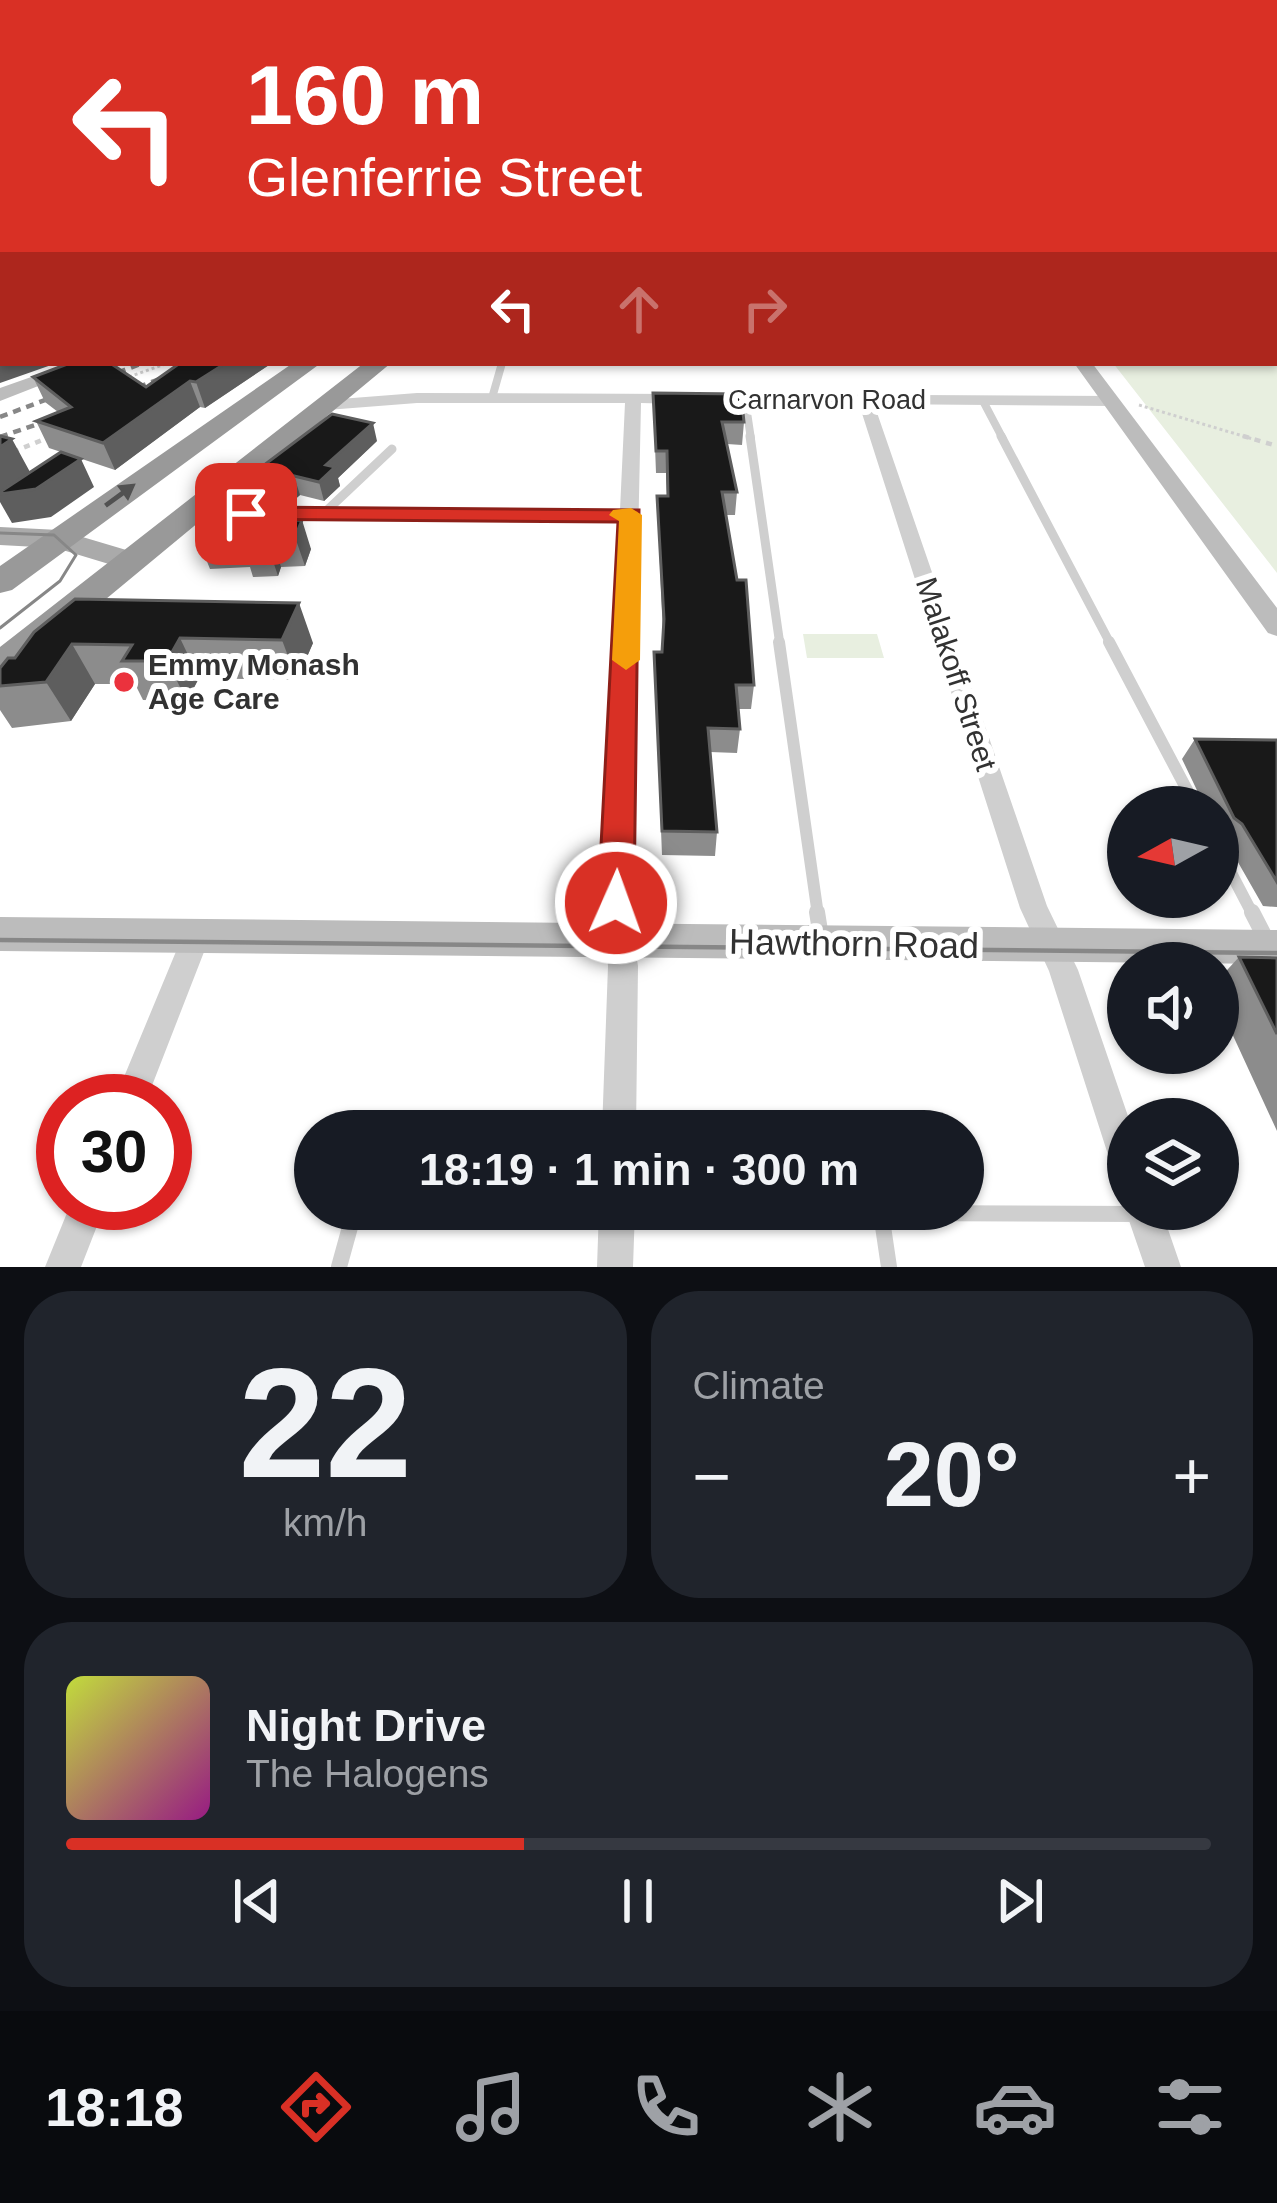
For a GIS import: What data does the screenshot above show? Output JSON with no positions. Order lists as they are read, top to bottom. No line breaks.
{"streets":{"main road":["Hawthorn Road"],"street":["Carnarvon Road","Malakoff Street"]},"crossings":[["Carnarvon Road","Malakoff Street"],["Malakoff Street","Hawthorn Road"]],"places":["Emmy Monash Age Care"],"north":"left","page":{"turn":["160 m","Glenferrie Street"],"limit":"30","trip":"18:19 · 1 min · 300 m","tile":[["22","km/h"],"Climate"],"heat":["−","20°","+"],"song":["Night Drive","The Halogens"],"tabs":"18:18"}}
